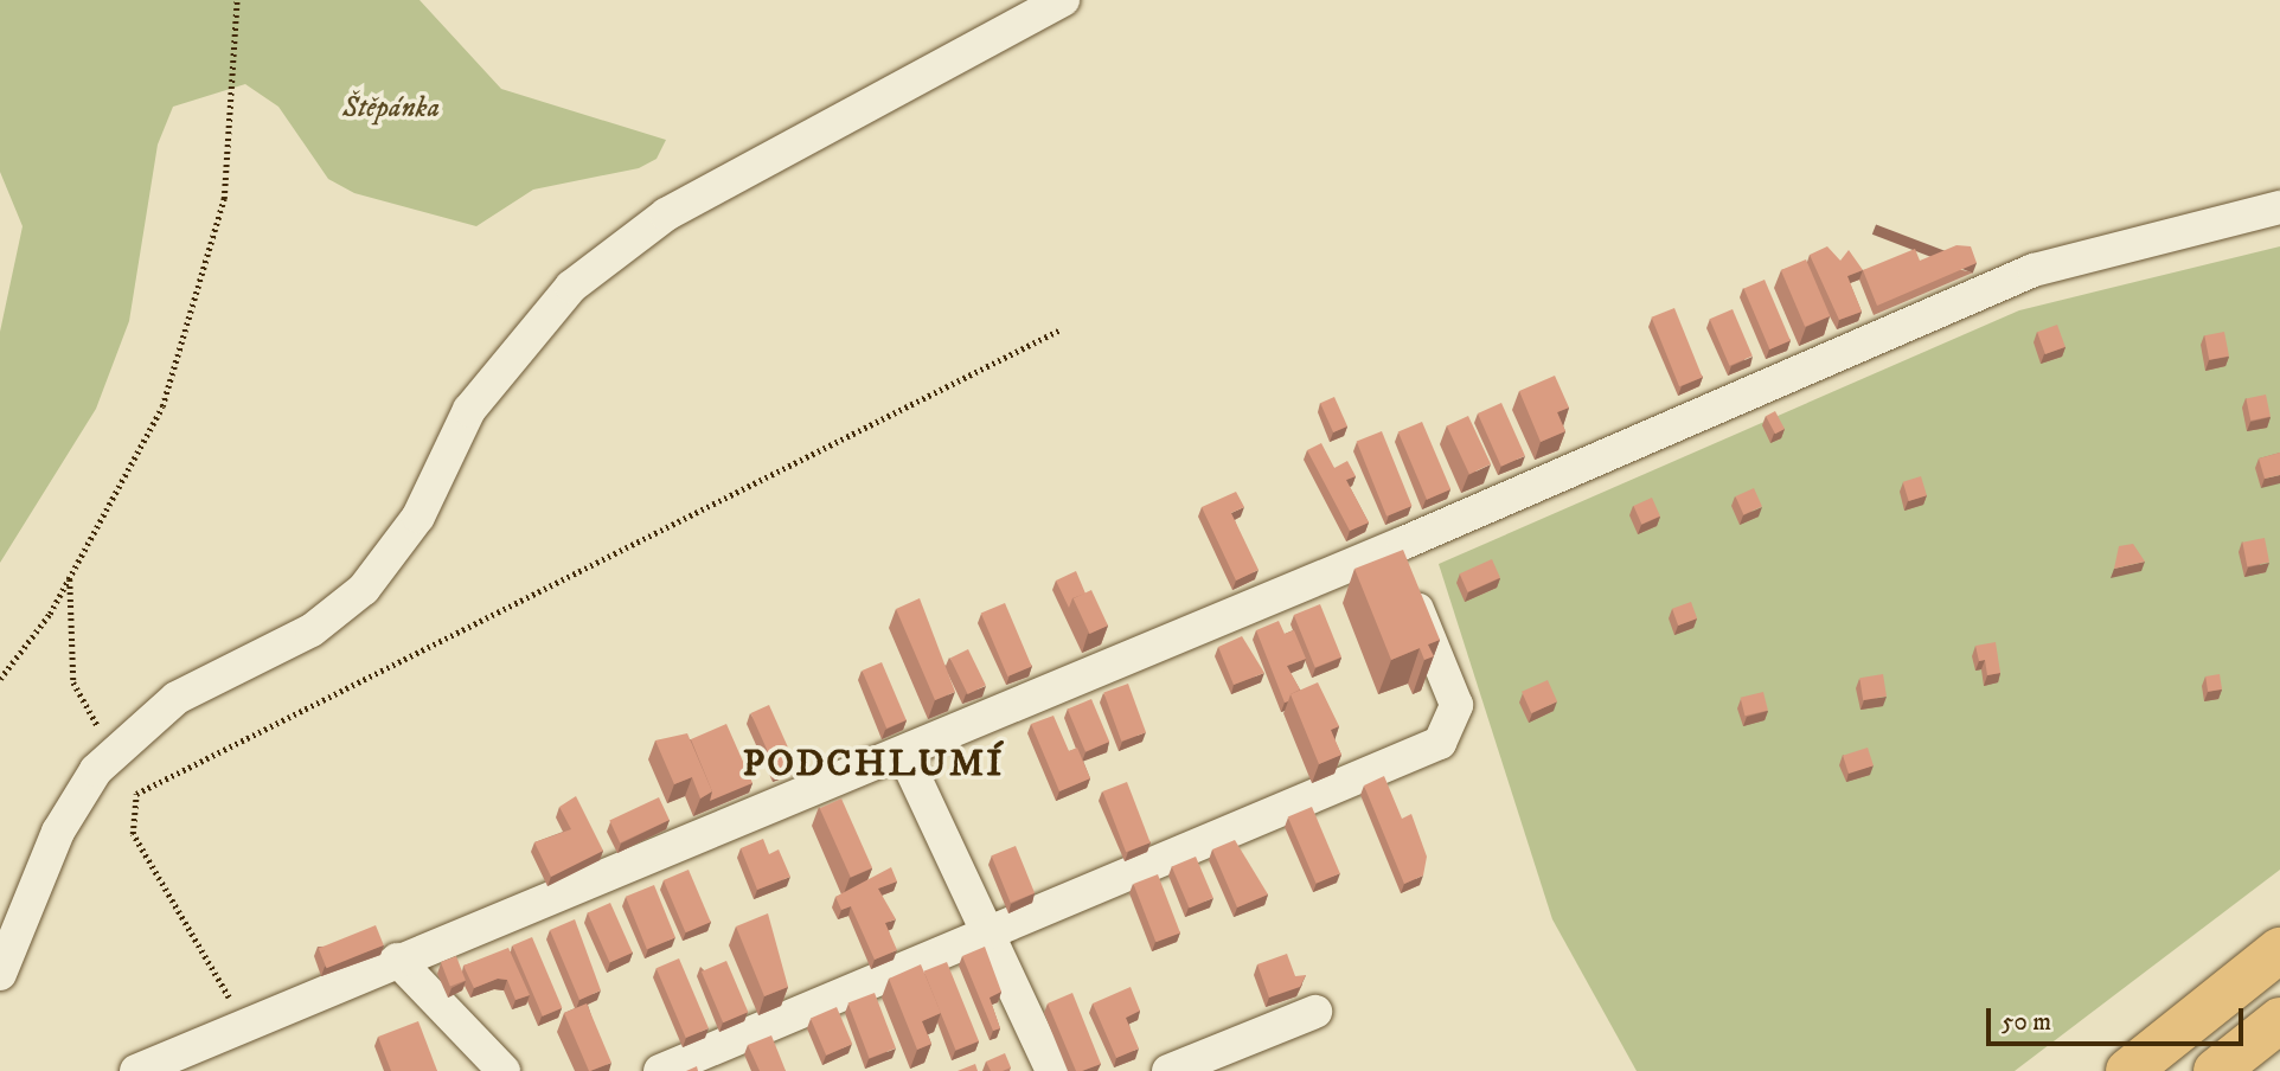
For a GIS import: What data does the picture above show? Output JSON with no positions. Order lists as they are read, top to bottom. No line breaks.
{"districts":["PODCHLUMÍ"],"parks":["Štěpánka"],"scale_bar":"50 m"}
